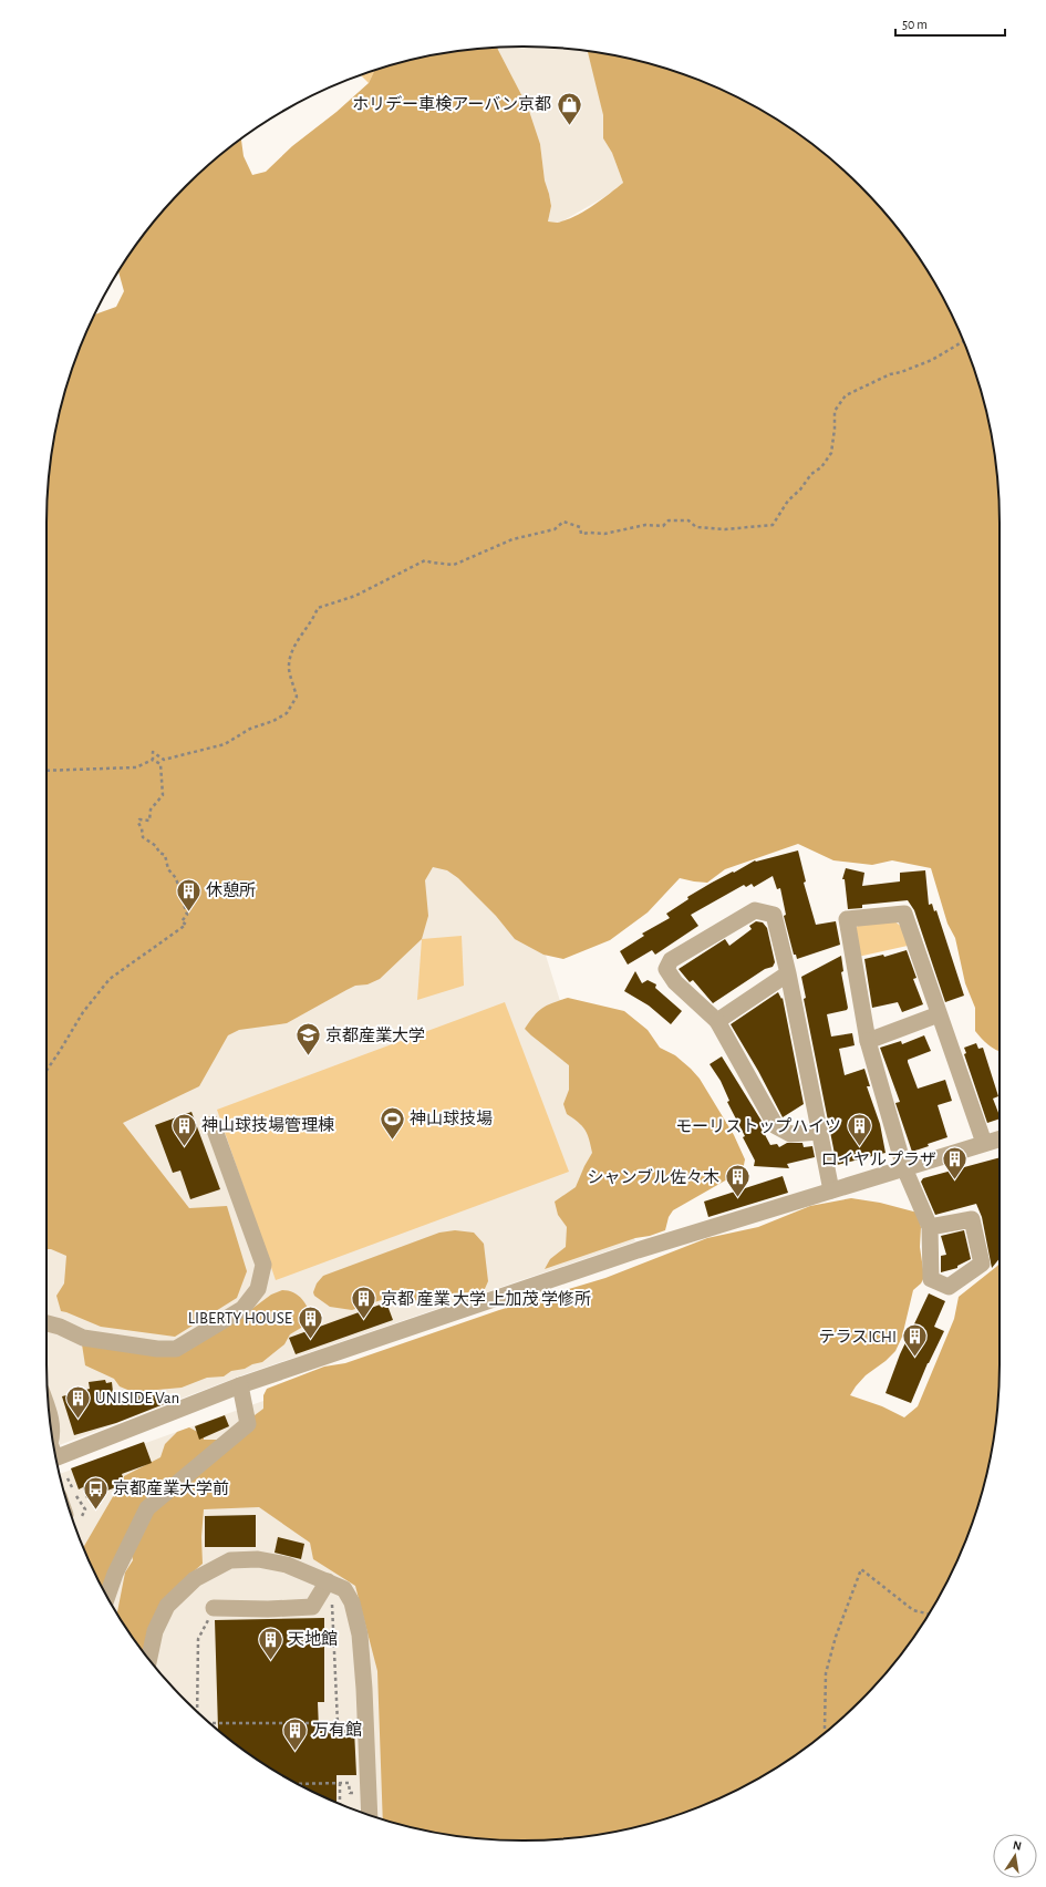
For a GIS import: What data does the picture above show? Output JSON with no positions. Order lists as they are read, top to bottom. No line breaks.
{"places":{"shop":["ホリデー車検アーバン京都"],"building":["休憩所","神山球技場管理棟","モーリストップハイツ","ロイヤルプラザ","シャンブル佐々木","京都 産業 大学 上加茂 学修所","LIBERTY HOUSE","テラスICHI","UNISIDE Van","天地館","万有館"],"school or university":["京都産業大学"],"sports":["神山球技場"],"bus stop":["京都産業大学前"]},"scale_bar":"50 m","north":"top"}
